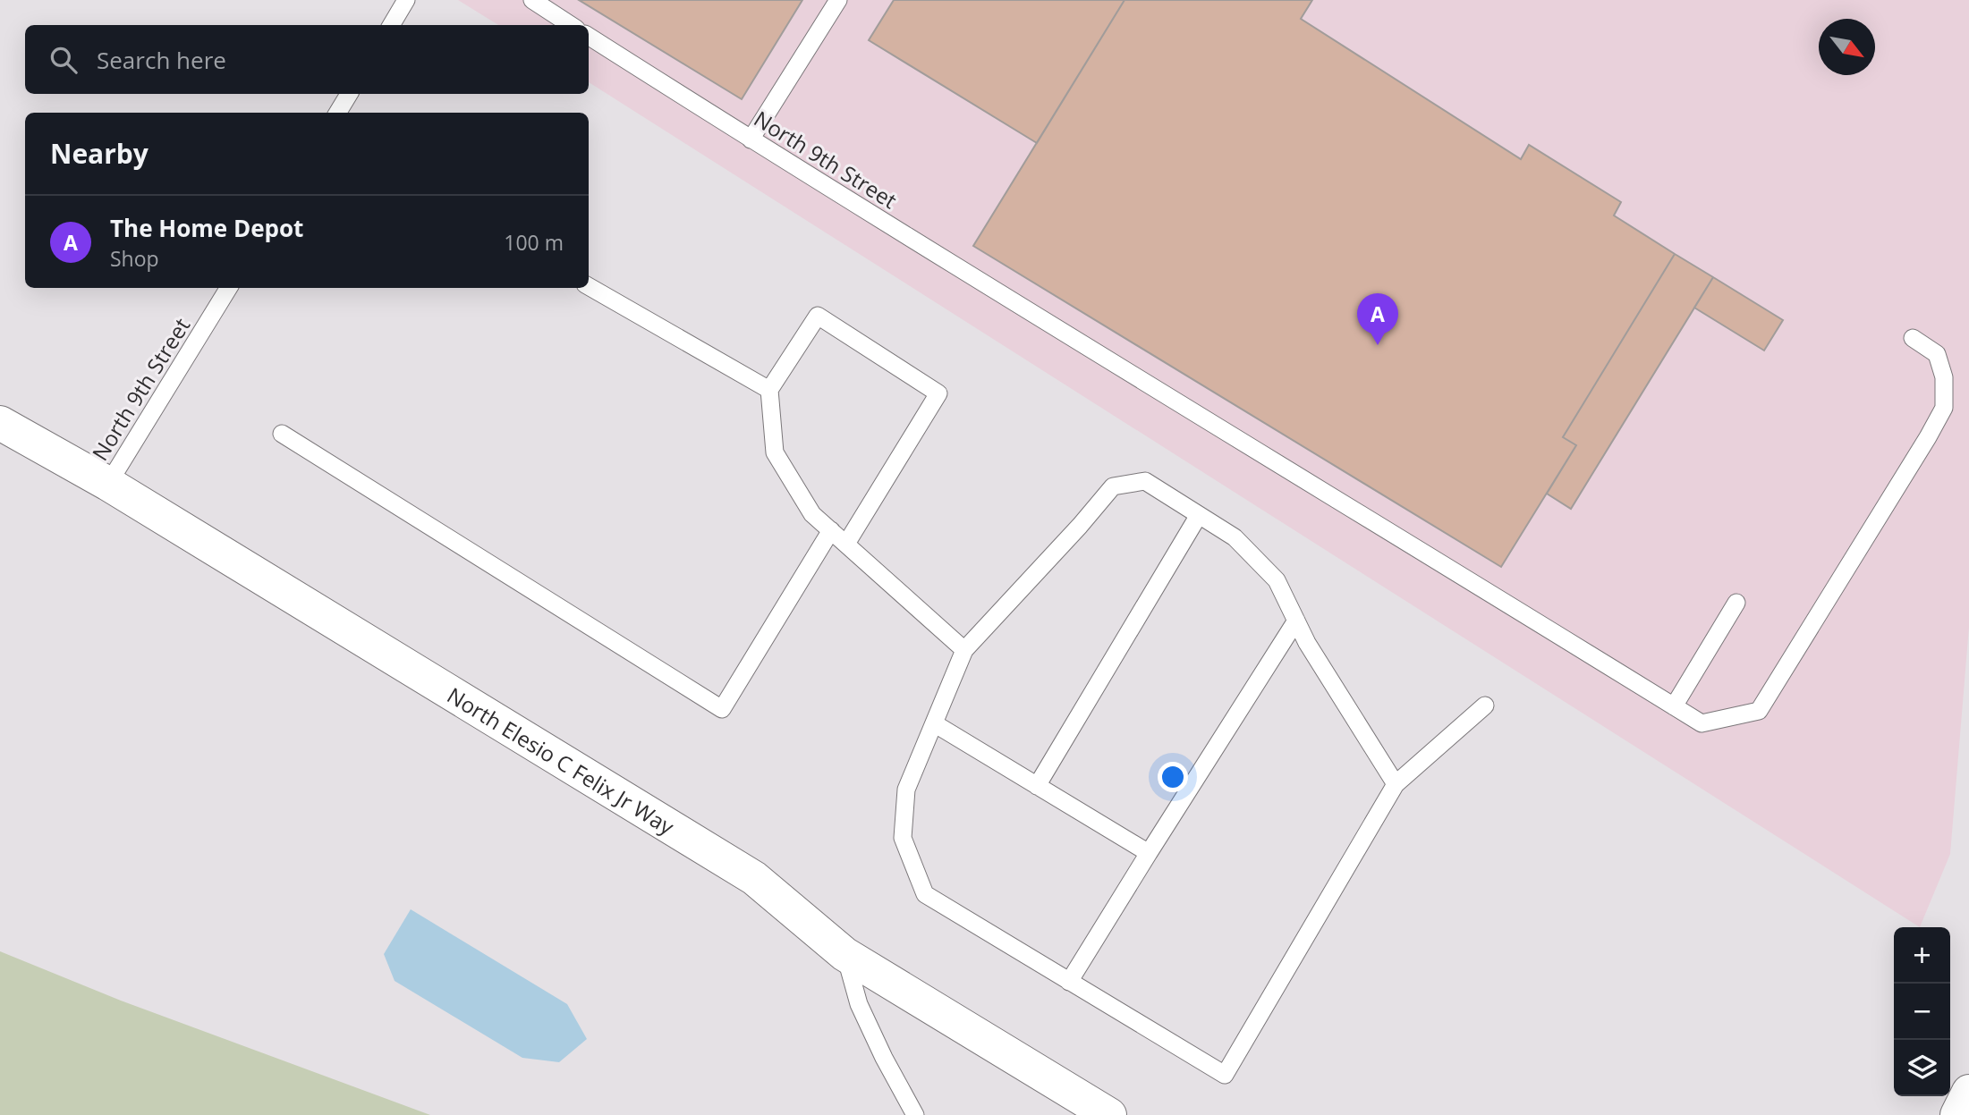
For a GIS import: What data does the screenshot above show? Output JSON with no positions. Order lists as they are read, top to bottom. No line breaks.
{"streets":{"main road":["North Elesio C Felix Jr Way"],"lane":["North 9th Street"]},"crossings":[["North 9th Street","North Elesio C Felix Jr Way"]],"north":"bottom right","page":{"search":"Search here","heading":"Nearby","list":[{"mark":"A","name":"The Home Depot","note":"Shop","value":"100 m"}],"pins":"A","map_buttons":["+","−"]}}
